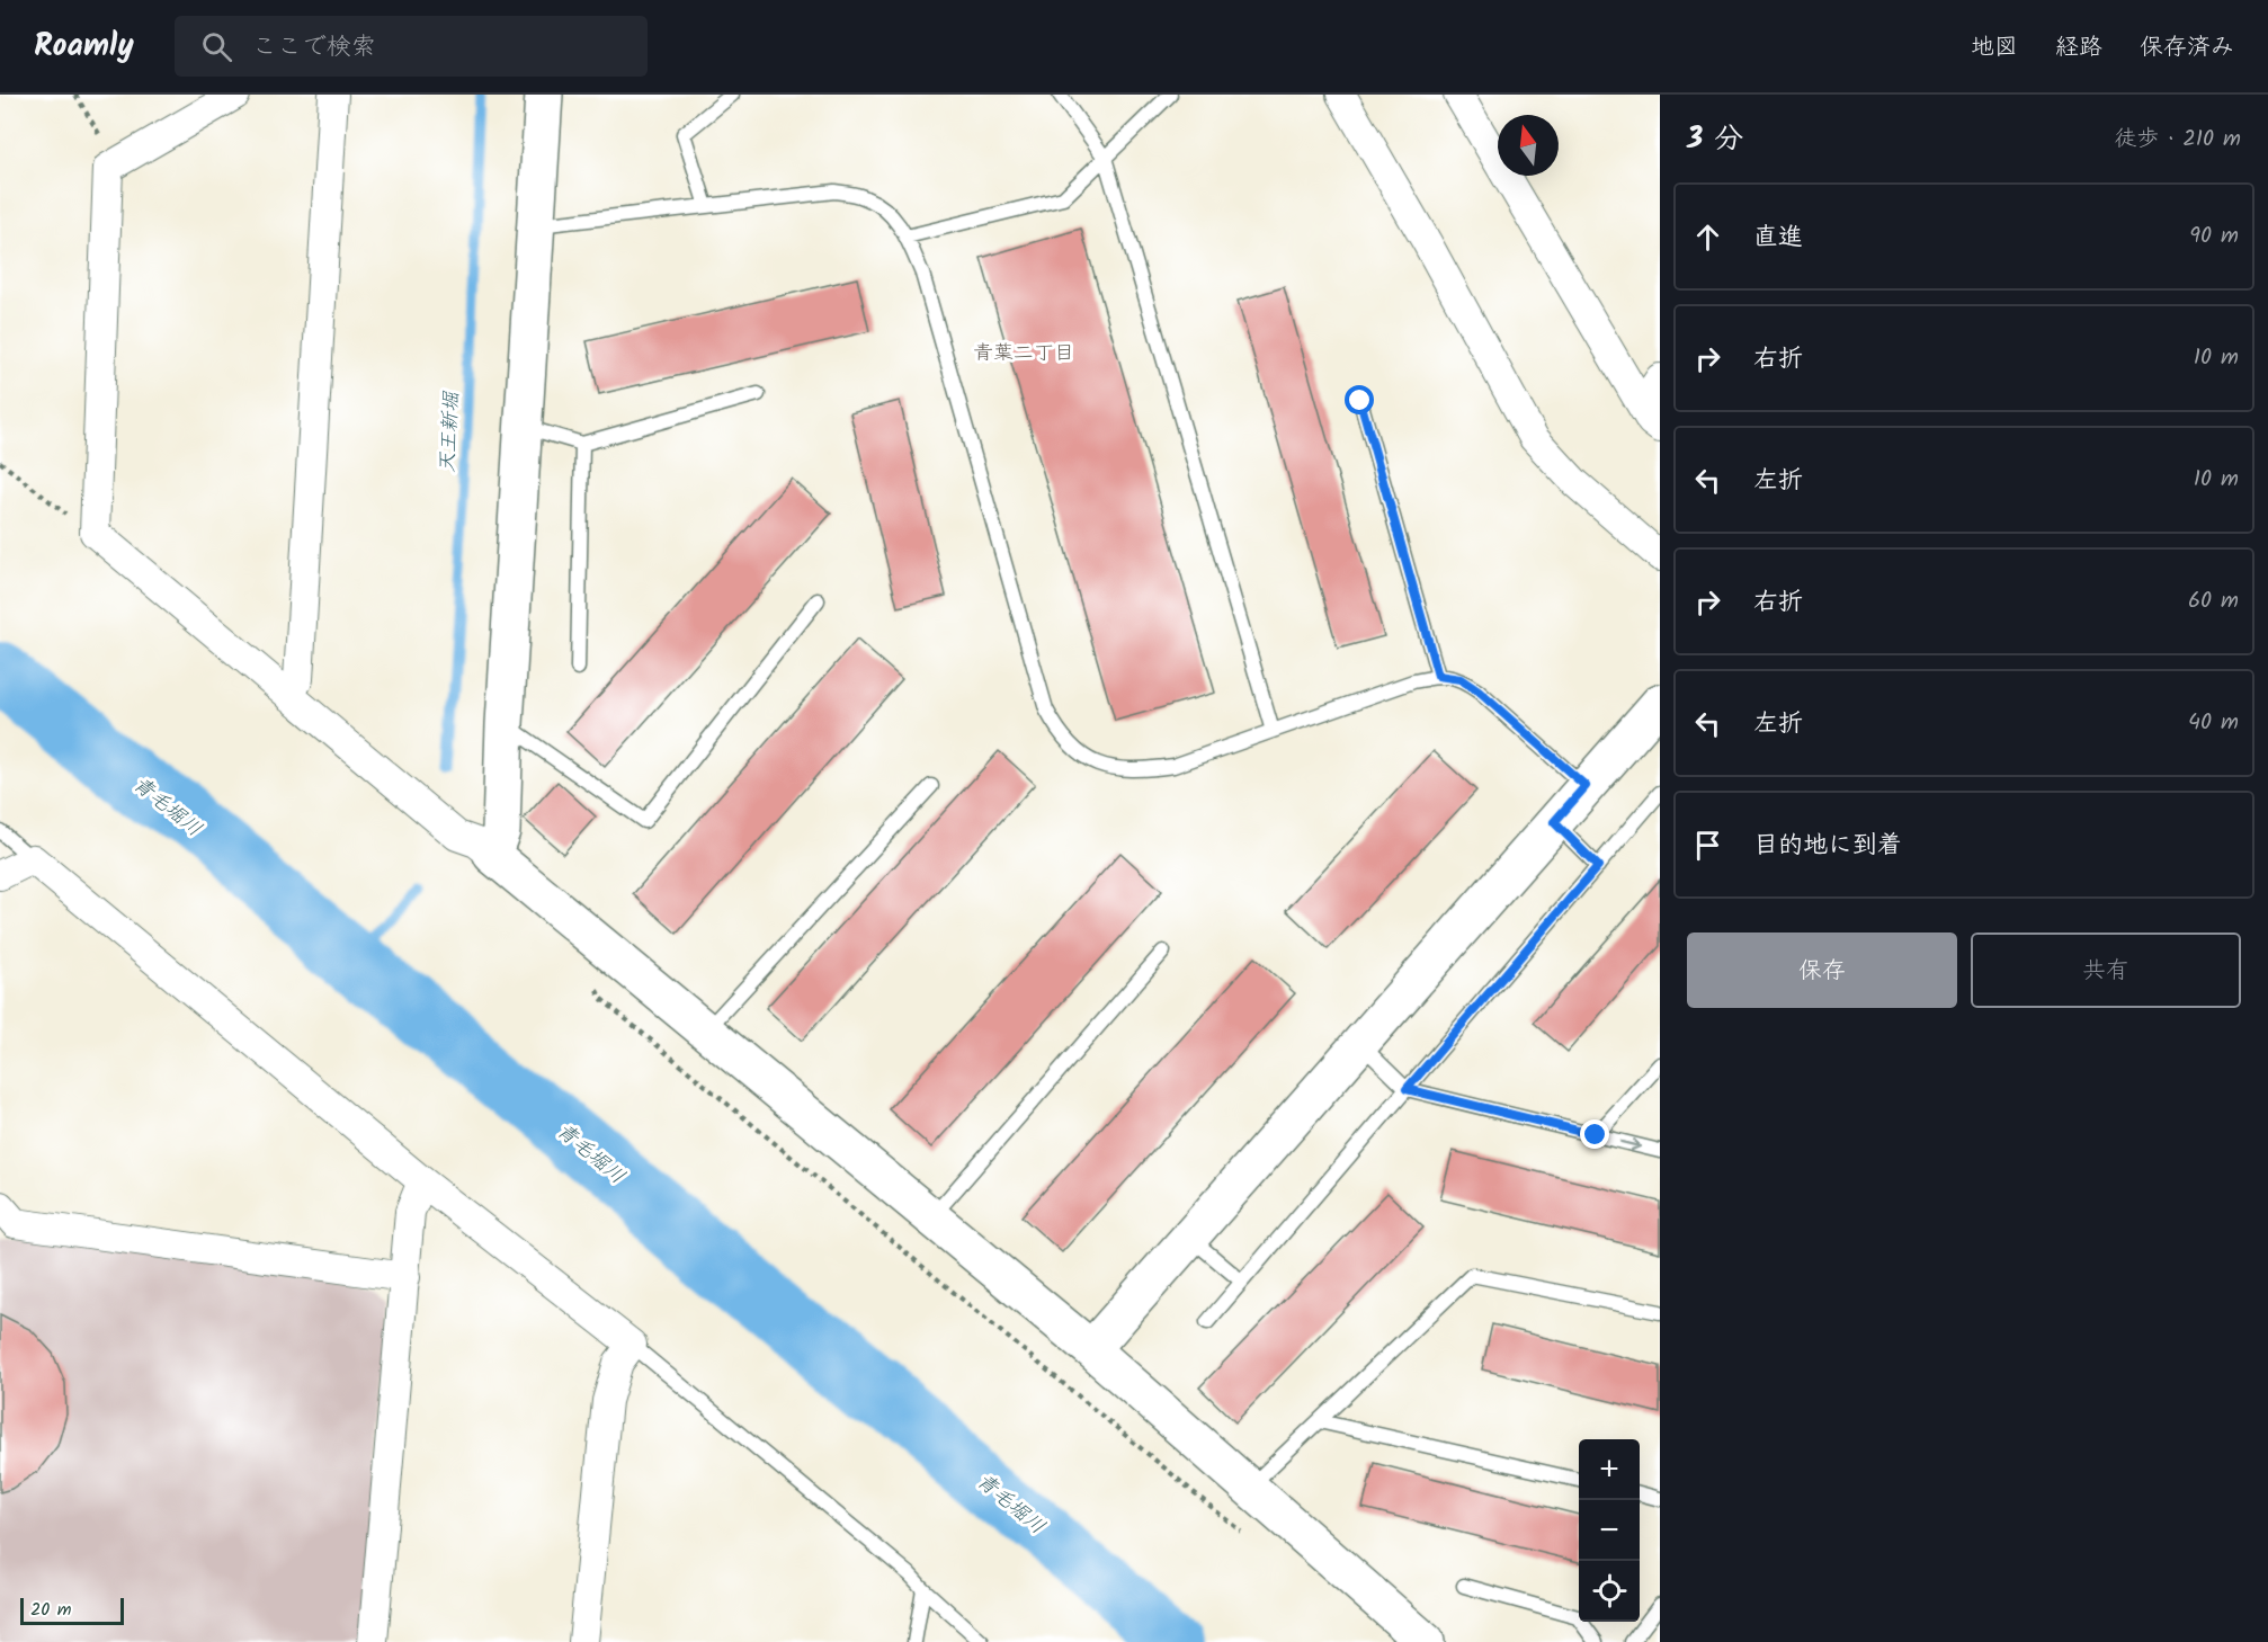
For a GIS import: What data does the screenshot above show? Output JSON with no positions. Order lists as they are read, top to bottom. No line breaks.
{"districts":["青葉二丁目"],"water":["天王新堀","青毛堀川"],"scale_bar":"20 m","north":"top","page":{"header":"Roamly","search":"ここで検索","nav":["地図","経路","保存済み"],"heading":["3 分","徒歩 · 210 m"],"list":[["直進","90 m"],["右折","10 m"],["左折","10 m"],["右折","60 m"],["左折","40 m"],"目的地に到着"],"buttons":["保存","共有"],"map_buttons":["+","−"],"scale":"20 m"}}
